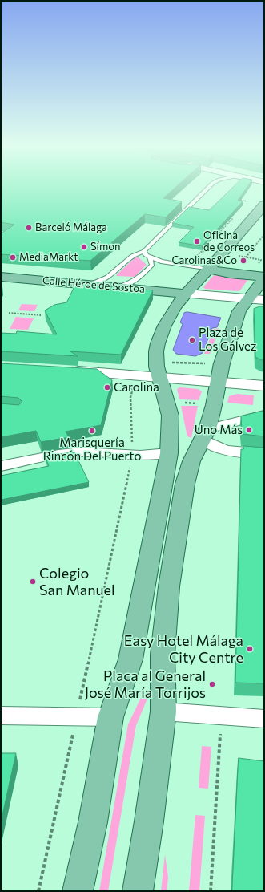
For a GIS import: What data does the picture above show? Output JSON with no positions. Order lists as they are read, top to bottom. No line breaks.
{"streets":{"main road":["Calle Héroe de Sostoa"]},"places":["Barceló Málaga","Oficina de Correos","Símon","MediaMarkt","Carolinas&Co","Plaza de Los Gálvez","Carolina","Uno Más","Marisquería Rincón Del Puerto","Colegio San Manuel","Easy Hotel Málaga City Centre","Placa al General José María Torrijos"]}
